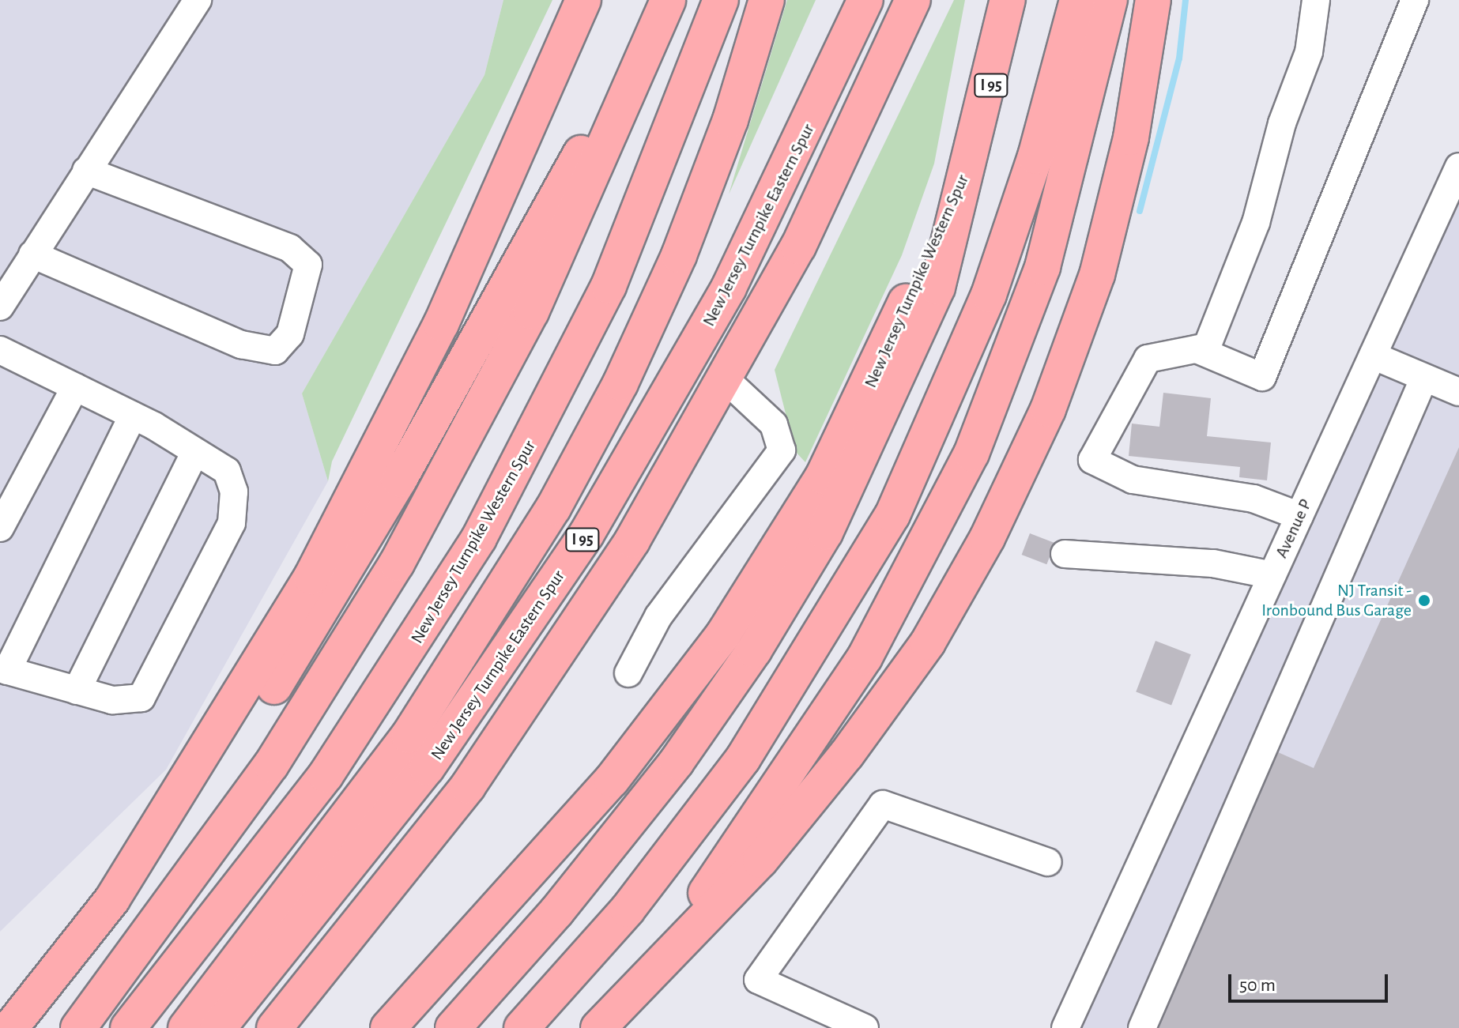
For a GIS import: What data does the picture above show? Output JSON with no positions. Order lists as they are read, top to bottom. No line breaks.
{"streets":{"highway":["I 95","New Jersey Turnpike Eastern Spur","New Jersey Turnpike Western Spur"],"street":["Avenue P"]},"places":["NJ Transit - Ironbound Bus Garage"],"scale_bar":"50 m"}
